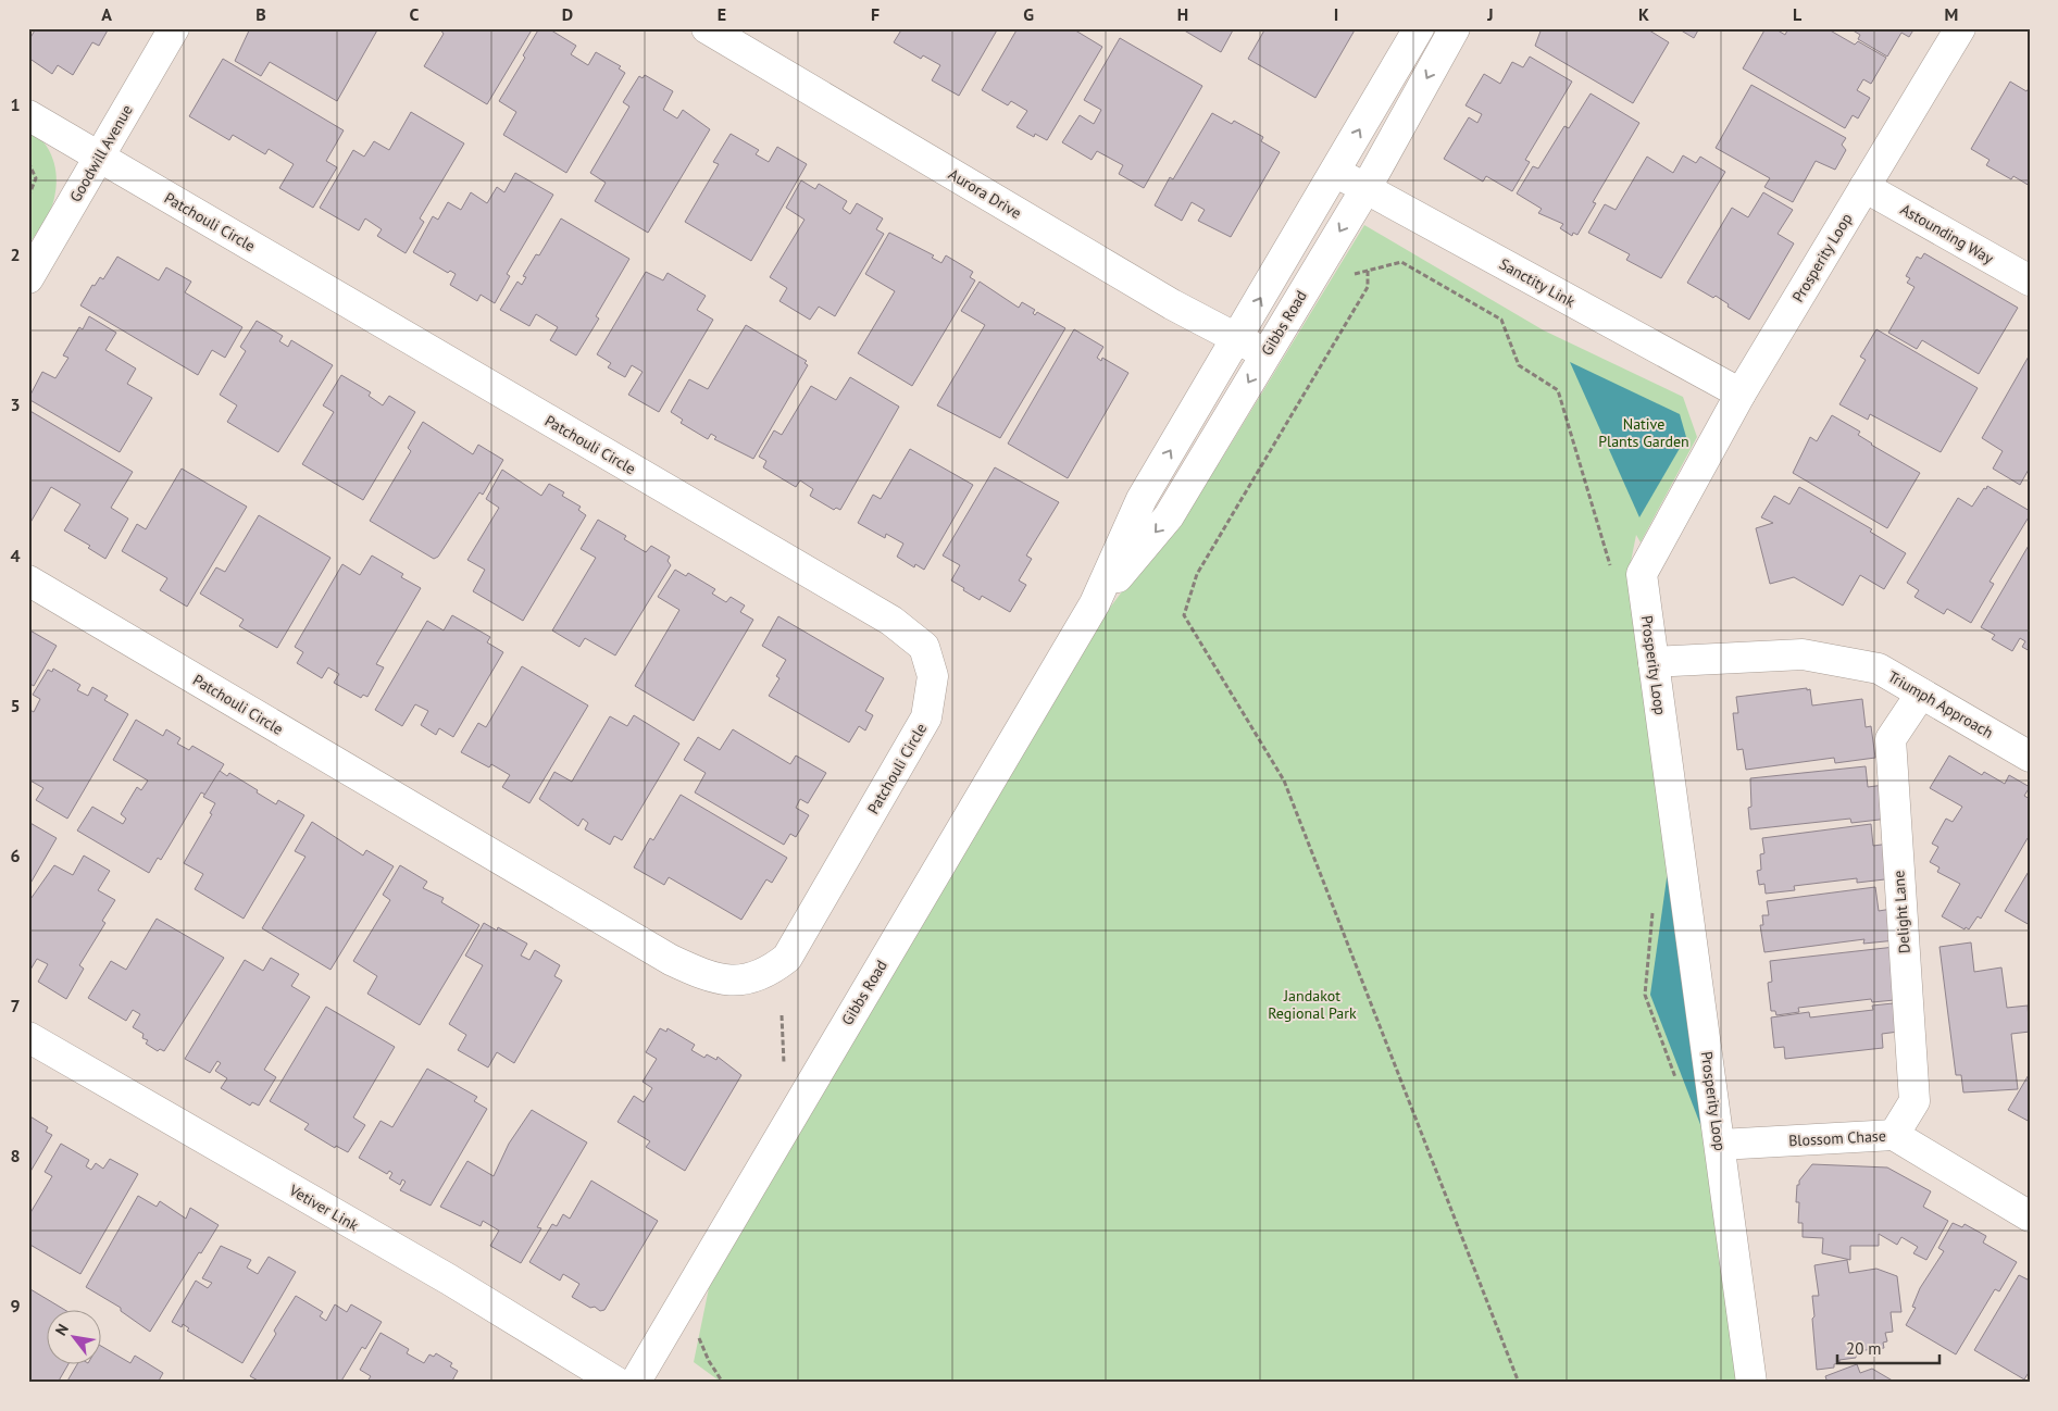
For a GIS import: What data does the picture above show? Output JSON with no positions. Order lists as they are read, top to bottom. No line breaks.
{"streets":{"street":["Goodwill Avenue","Aurora Drive","Patchouli Circle","Astounding Way","Prosperity Loop","Sanctity Link","Gibbs Road","Triumph Approach","Delight Lane","Blossom Chase","Vetiver Link"]},"crossings":[["Goodwill Avenue","Patchouli Circle"],["Aurora Drive","Gibbs Road"],["Astounding Way","Prosperity Loop"],["Prosperity Loop","Sanctity Link"],["Prosperity Loop","Triumph Approach"],["Prosperity Loop","Blossom Chase"],["Sanctity Link","Gibbs Road"],["Triumph Approach","Delight Lane"],["Delight Lane","Blossom Chase"]],"parks":["Native Plants Garden","Jandakot Regional Park"],"scale_bar":"20 m","north":"top left","grid":{"columns":["A","B","C","D","E","F","G","H","I","J","K","L","M"],"rows":["1","2","3","4","5","6","7","8","9"]}}
